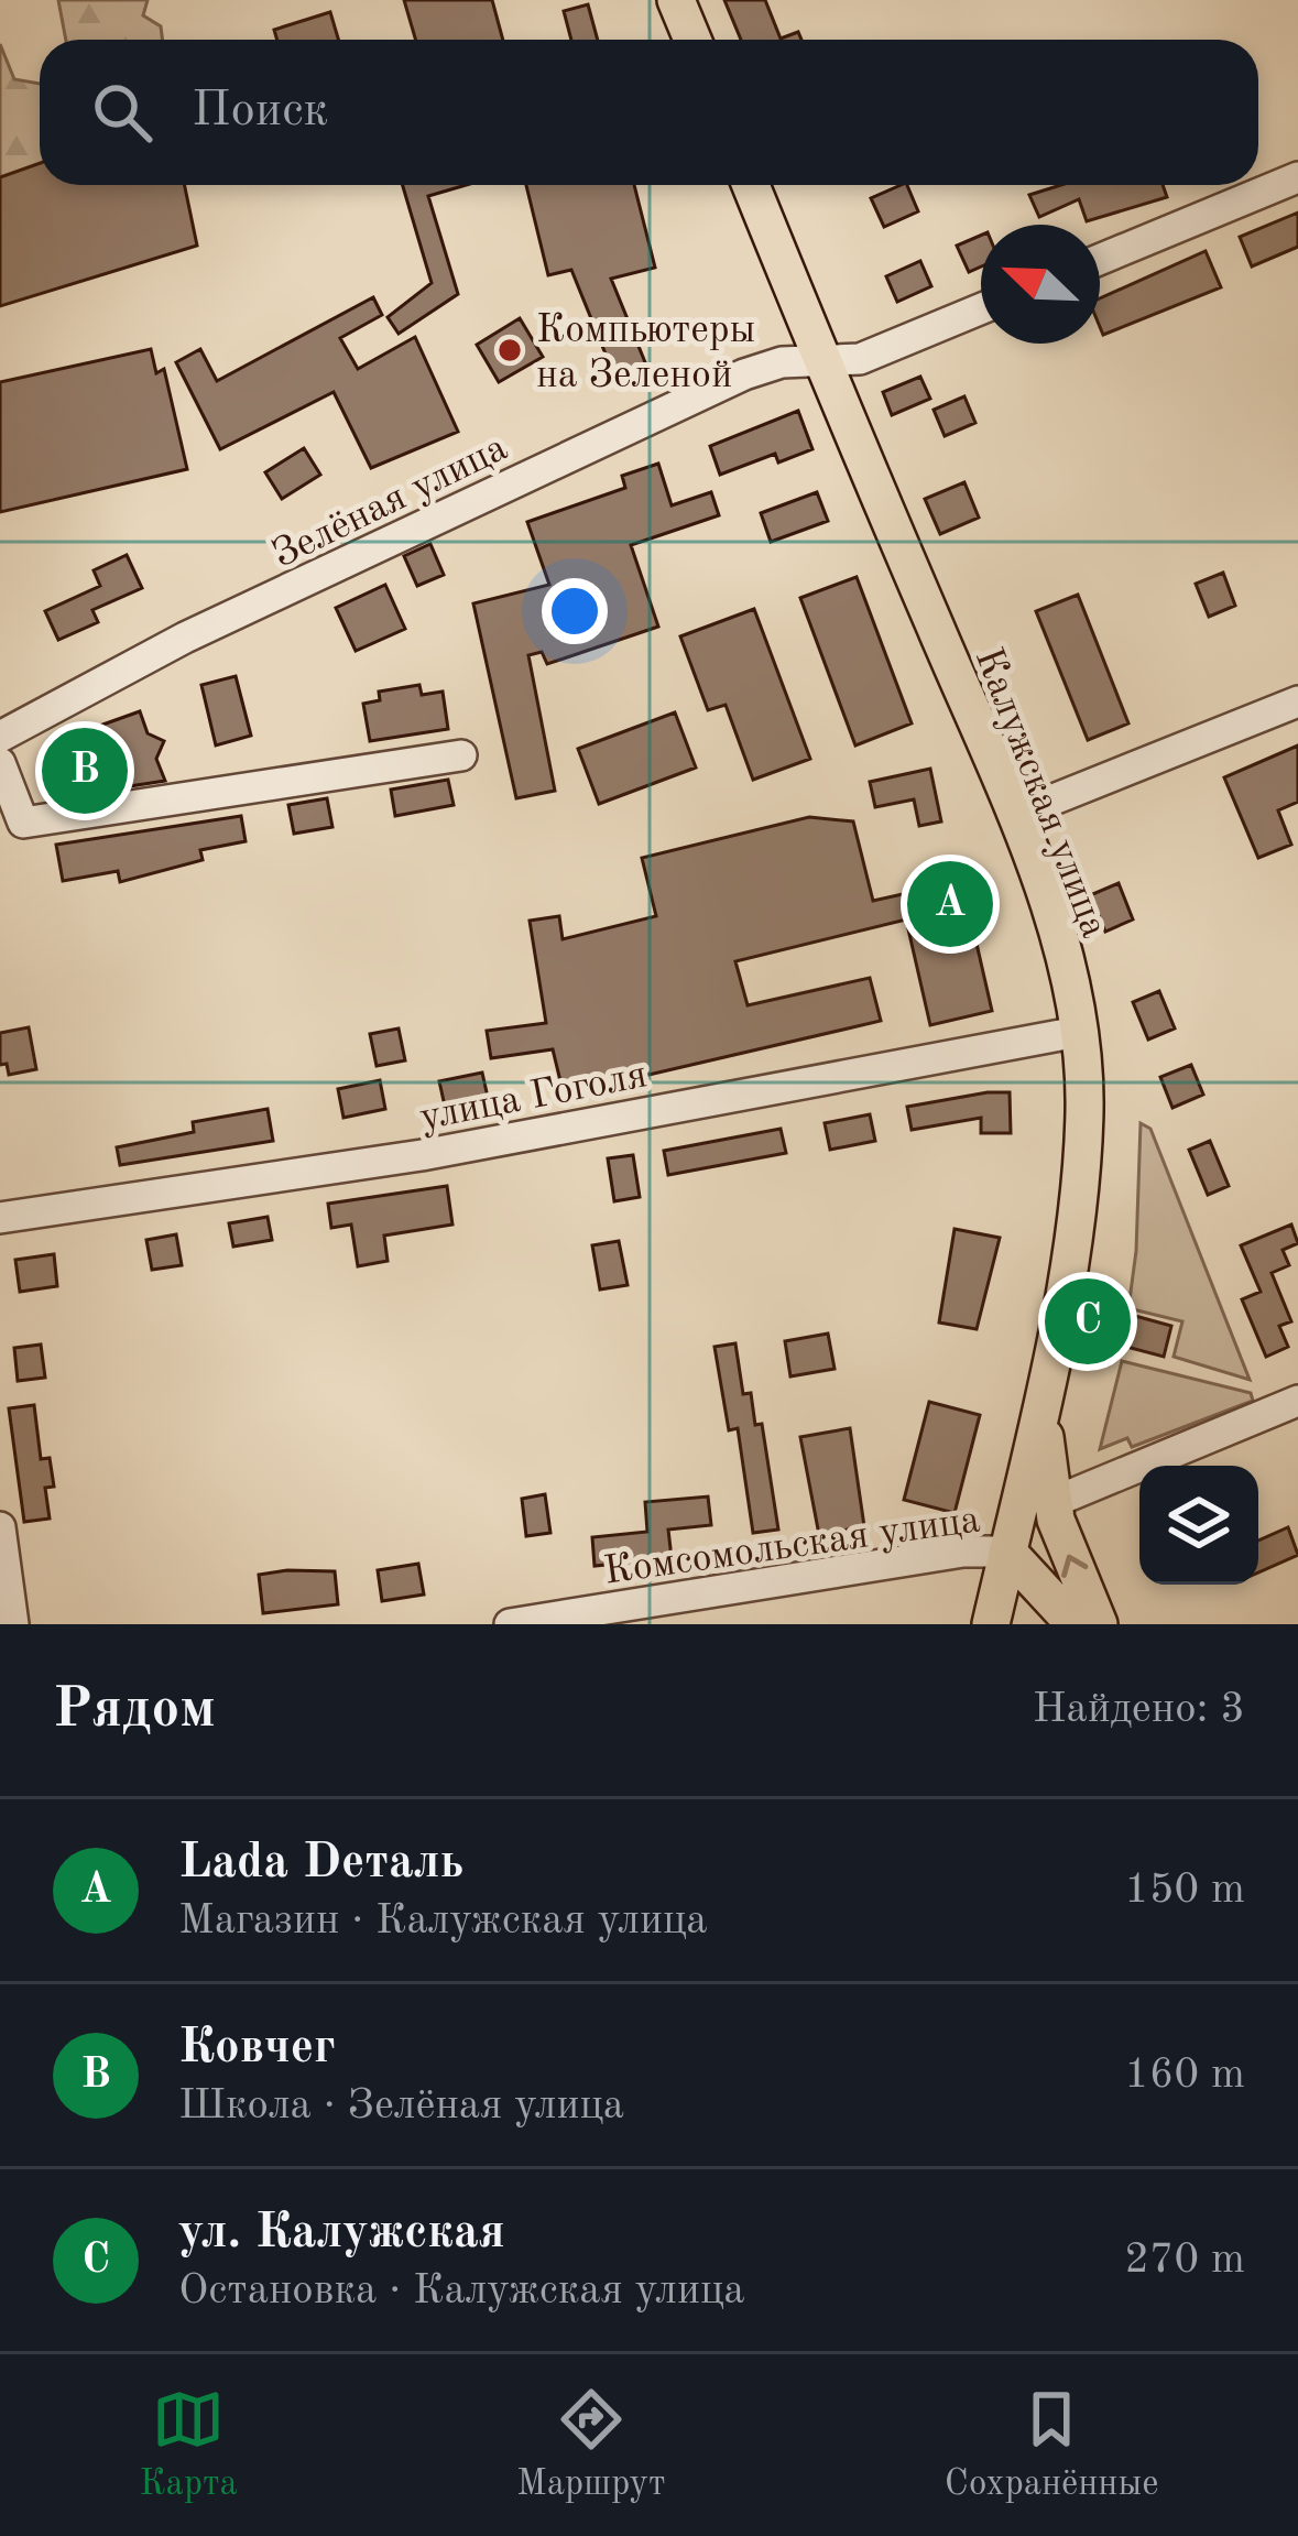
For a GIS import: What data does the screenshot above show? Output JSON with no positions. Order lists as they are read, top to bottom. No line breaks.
{"streets":{"main road":["Калужская улица"],"street":["Зелёная улица","улица Гоголя","Комсомольская улица"]},"crossings":[["Зелёная улица","Калужская улица"],["Калужская улица","улица Гоголя"],["Калужская улица","Комсомольская улица"]],"places":["Компьютеры на Зеленой"],"north":"top left","page":{"search":"Поиск","pins":["B","A","C"],"heading":["Рядом","Найдено: 3"],"list":[{"mark":"A","name":"Lada Dеталь","note":"Магазин · Калужская улица","value":"150 m"},{"mark":"B","name":"Ковчег","note":"Школа · Зелёная улица","value":"160 m"},{"mark":"C","name":"ул. Калужская","note":"Остановка · Калужская улица","value":"270 m"}],"nav":["Карта","Маршрут","Сохранённые"]}}
